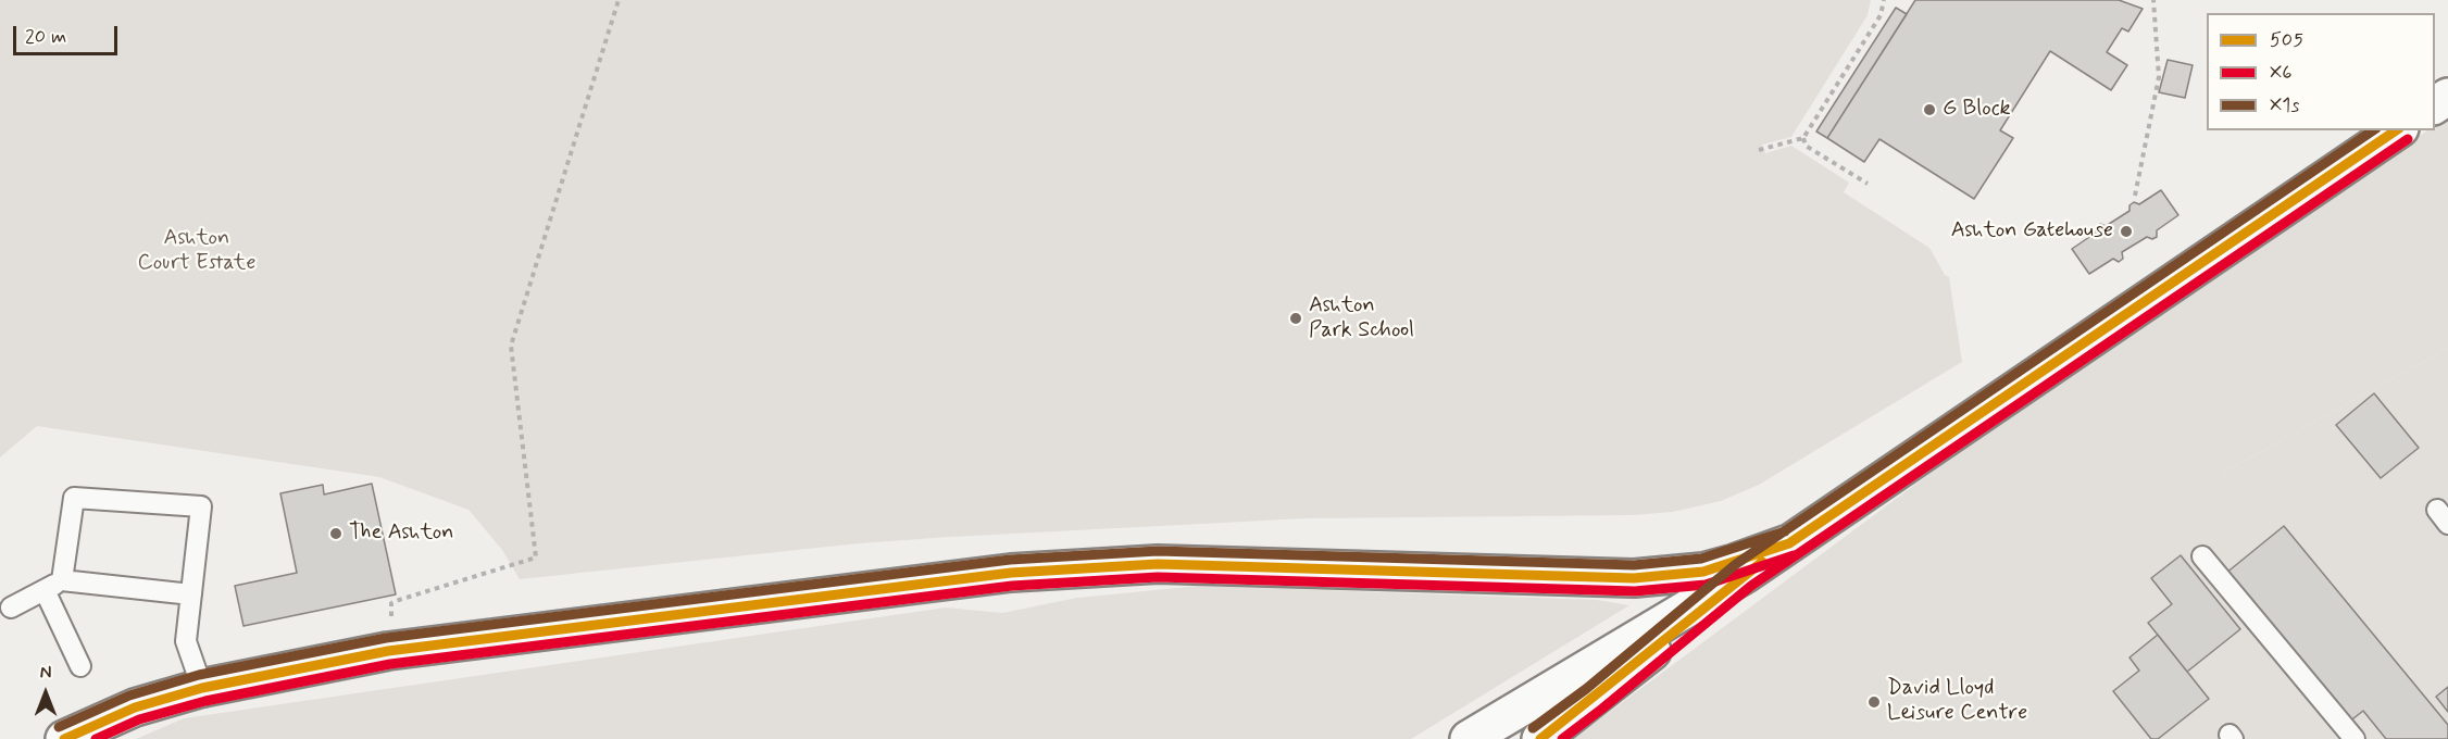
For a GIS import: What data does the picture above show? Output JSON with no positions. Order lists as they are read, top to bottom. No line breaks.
{"parks":["Ashton Court Estate"],"places":["G Block","Ashton Gatehouse","Ashton Park School","The Ashton","David Lloyd Leisure Centre"],"lines":["transit line 505","transit line X1s","transit line X6"],"legend":["505","X6","X1s"],"scale_bar":"20 m","north":"top"}
